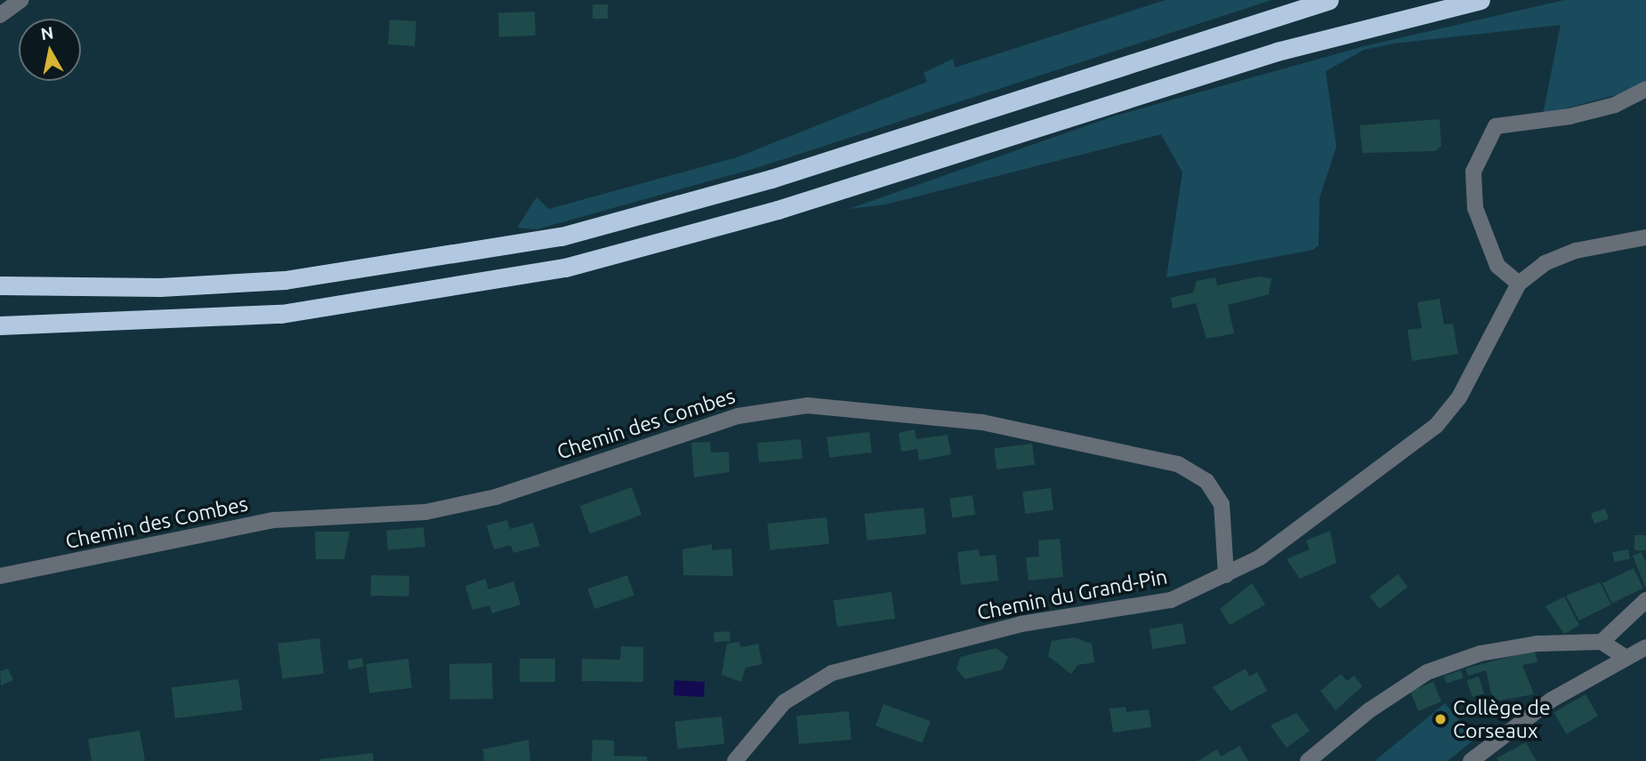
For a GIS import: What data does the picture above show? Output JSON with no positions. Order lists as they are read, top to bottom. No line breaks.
{"streets":{"street":["Chemin des Combes","Chemin du Grand-Pin"]},"crossings":[["Chemin des Combes","Chemin du Grand-Pin"]],"places":["Collège de Corseaux"],"north":"top"}
